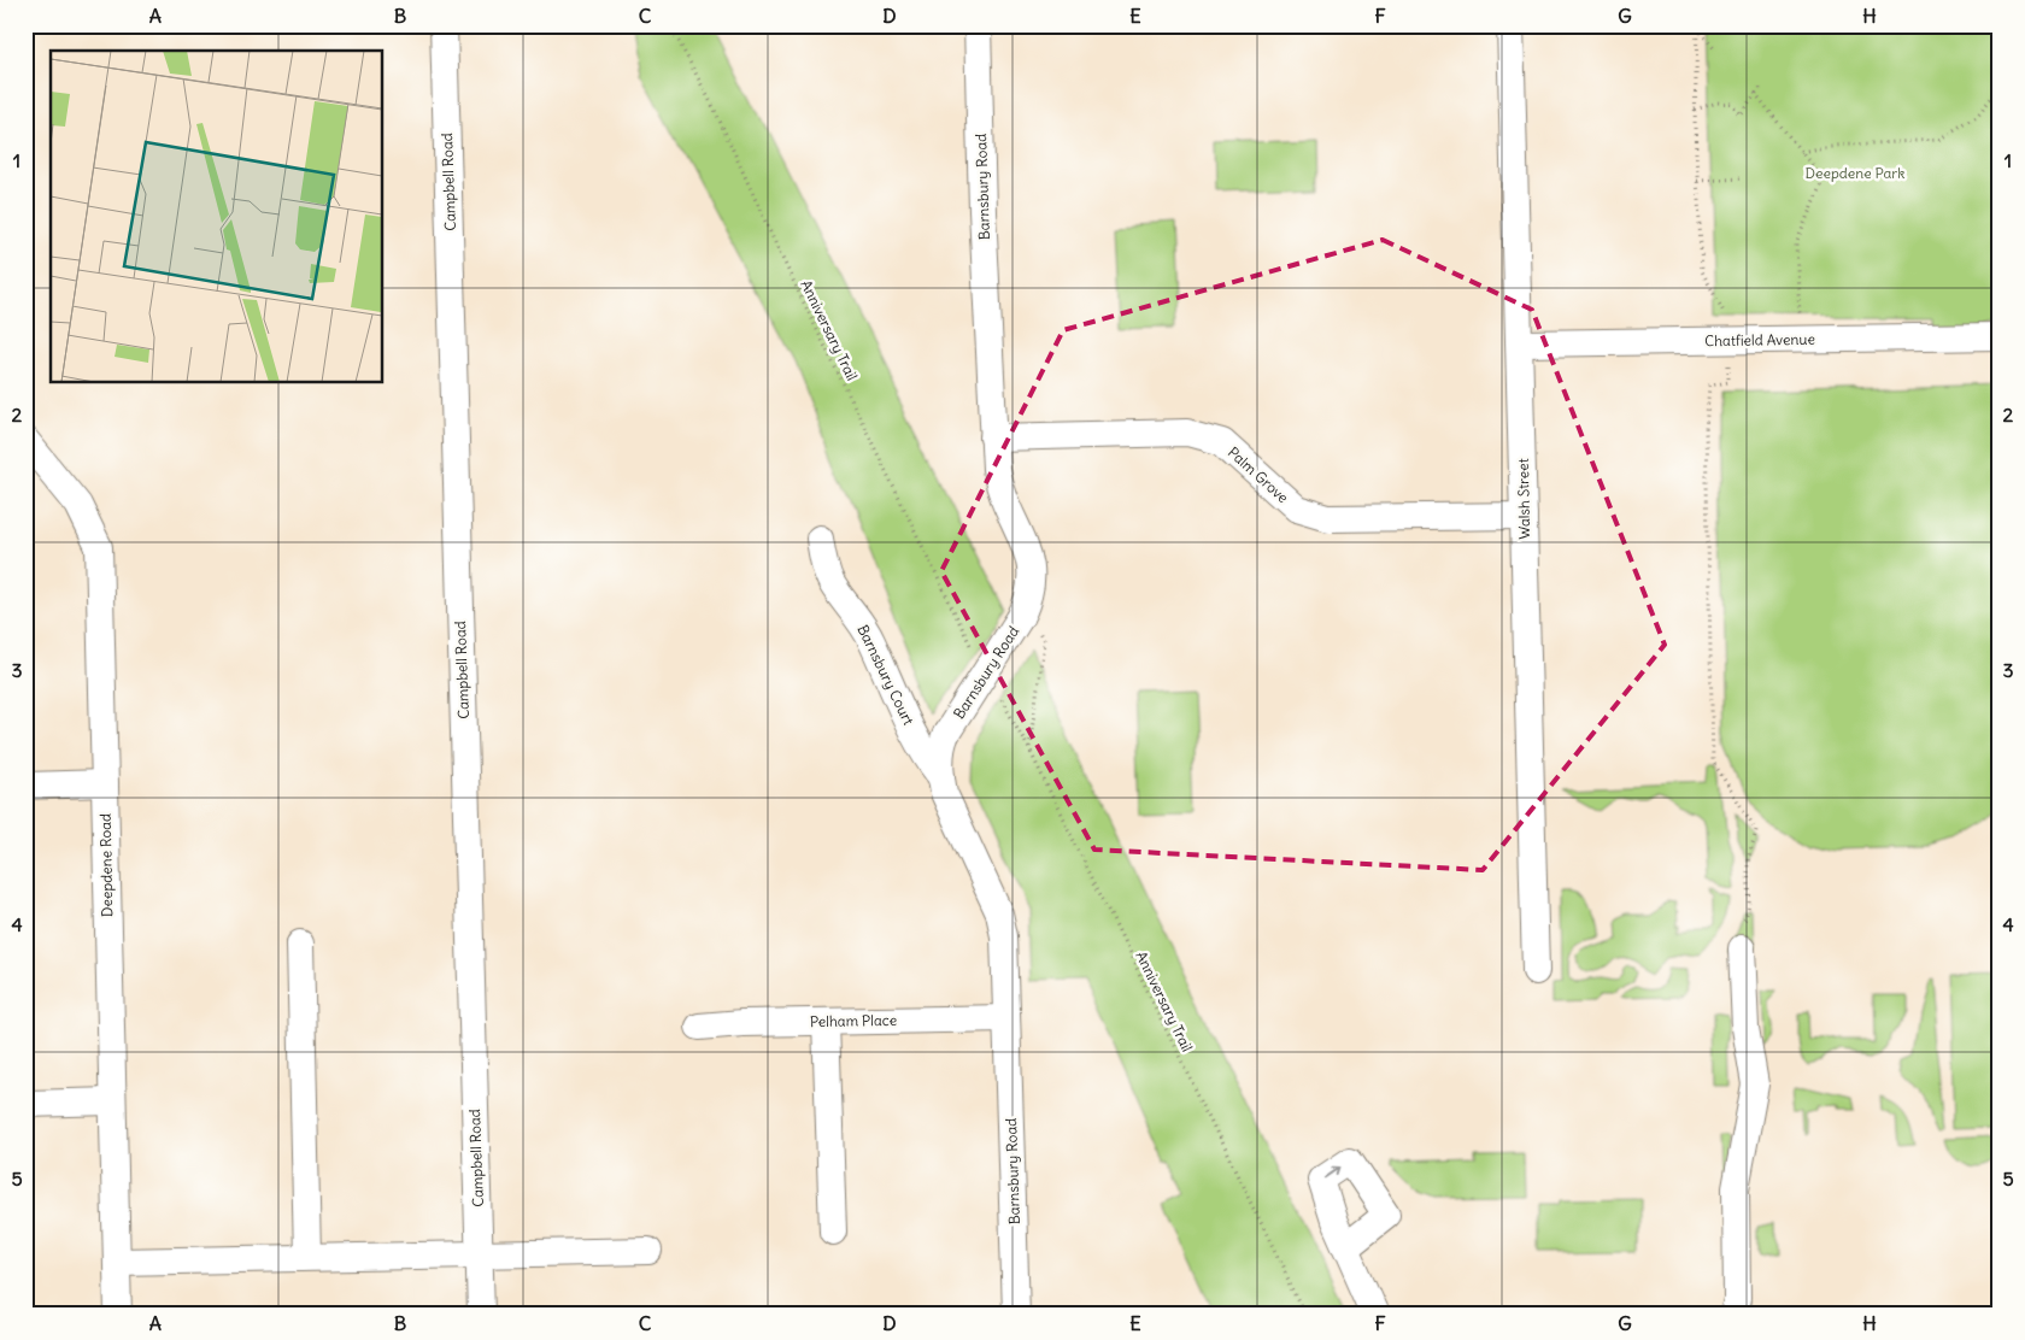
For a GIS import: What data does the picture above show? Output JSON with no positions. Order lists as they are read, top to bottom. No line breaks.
{"streets":{"street":["Campbell Road","Barnsbury Road","Chatfield Avenue","Palm Grove","Walsh Street","Barnsbury Court","Deepdene Road","Pelham Place"],"path":["Anniversary Trail"]},"crossings":[["Barnsbury Road","Palm Grove"],["Barnsbury Road","Barnsbury Court"],["Barnsbury Road","Pelham Place"],["Chatfield Avenue","Walsh Street"],["Palm Grove","Walsh Street"]],"parks":["Deepdene Park"],"grid":{"columns":["A","B","C","D","E","F","G","H"],"rows":["1","2","3","4","5"]}}
